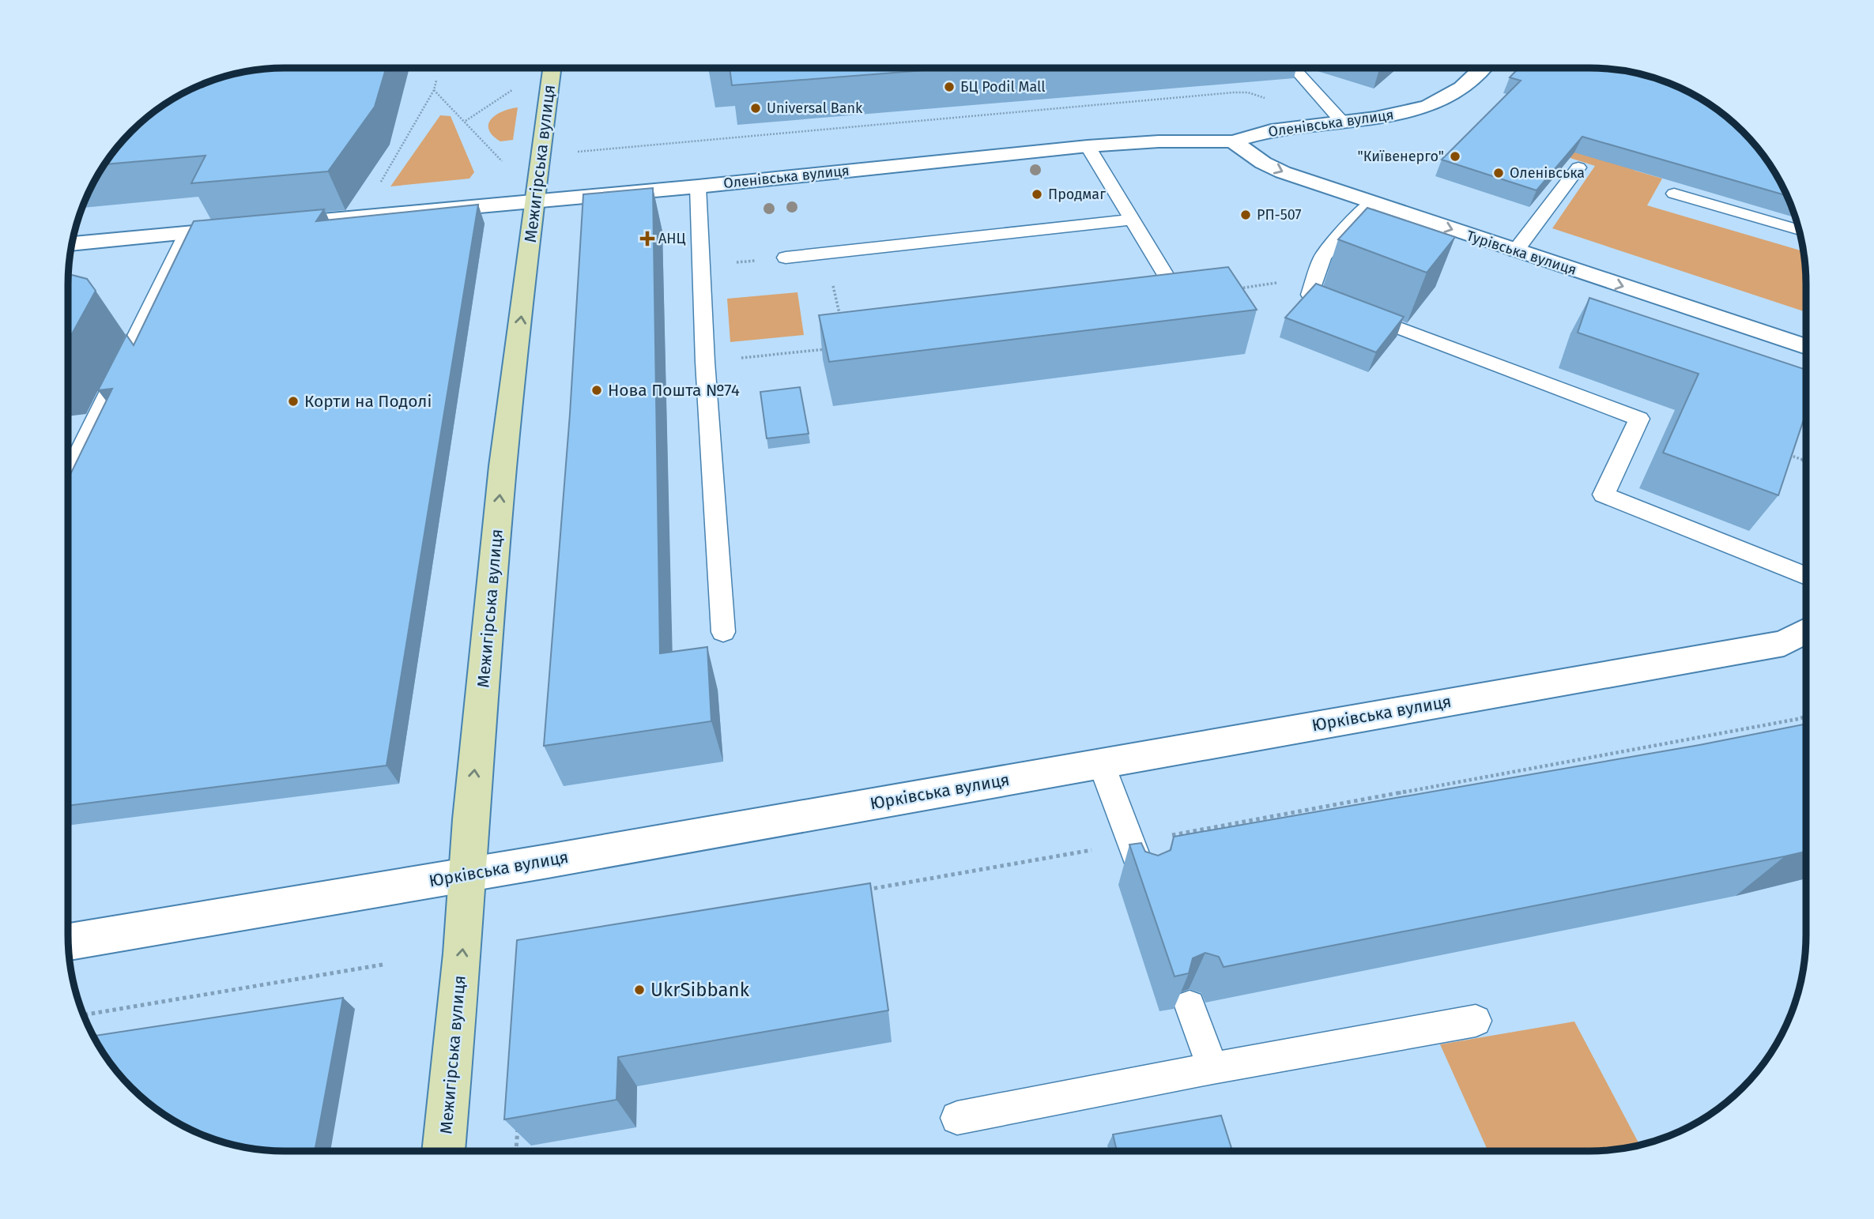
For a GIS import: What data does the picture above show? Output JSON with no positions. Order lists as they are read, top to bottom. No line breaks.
{"streets":{"street":["Оленівська вулиця","Межигірська вулиця","Турівська вулиця","Юрківська вулиця"]},"crossings":[["Оленівська вулиця","Межигірська вулиця"],["Оленівська вулиця","Турівська вулиця"],["Межигірська вулиця","Юрківська вулиця"]],"one_way":["Межигірська вулиця","Турівська вулиця"],"places":{"other":["БЦ Podil Mall","Universal Bank","\"Київенерго\"","Оленівська","Продмаг","РП-507","Нова Пошта №74","Корти на Подолі","UkrSibbank"],"health":["АНЦ"]}}
